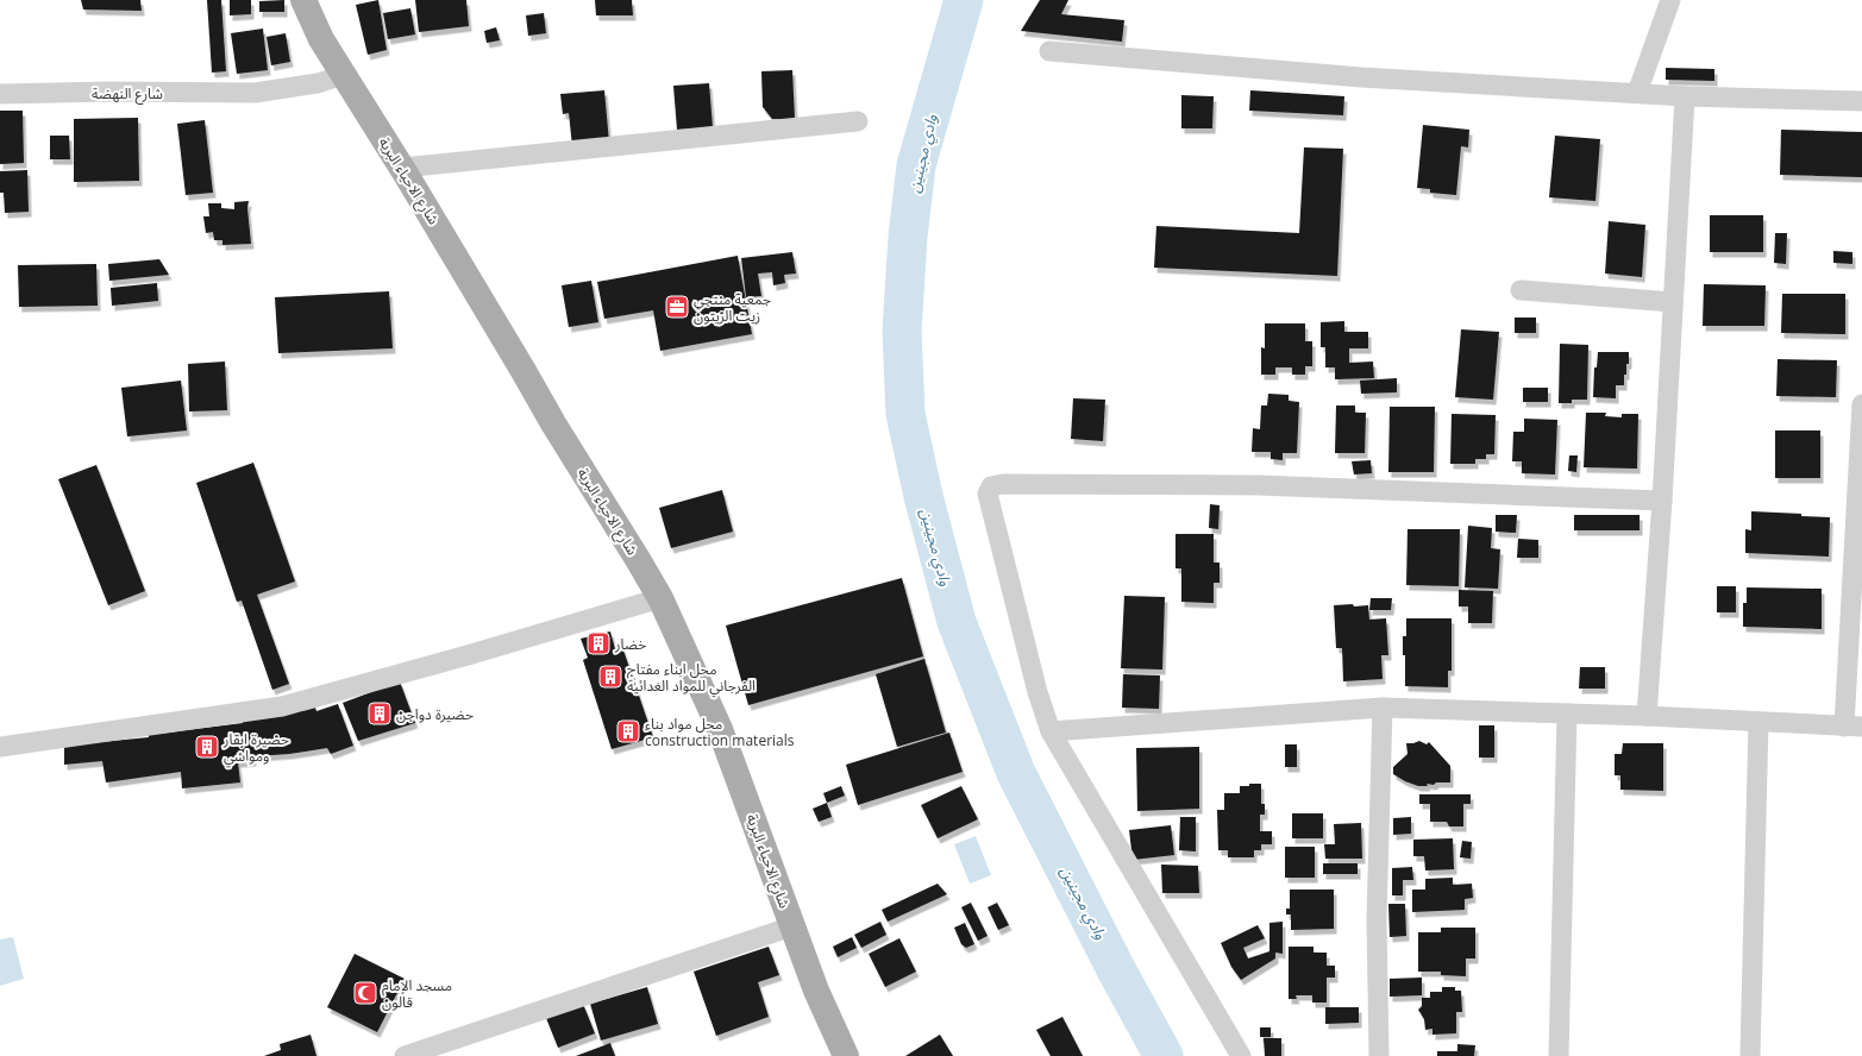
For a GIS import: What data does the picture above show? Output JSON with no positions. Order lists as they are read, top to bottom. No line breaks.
{"streets":{"main road":["شارع الاحياء البرية"],"street":["شارع النهضة"]},"crossings":[["شارع النهضة","شارع الاحياء البرية"]],"water":["وادي مجينين"],"places":{"office":["جمعية منتجي زيت الزيتون"],"building":["خضار","محل ابناء مفتاح الفرجاني للمواد الغدائية","حضيرة دواجن","محل مواد بناء construction materials","حضيرة ابقار ومواشي"],"mosque":["مسجد الإمام قالون"]}}
